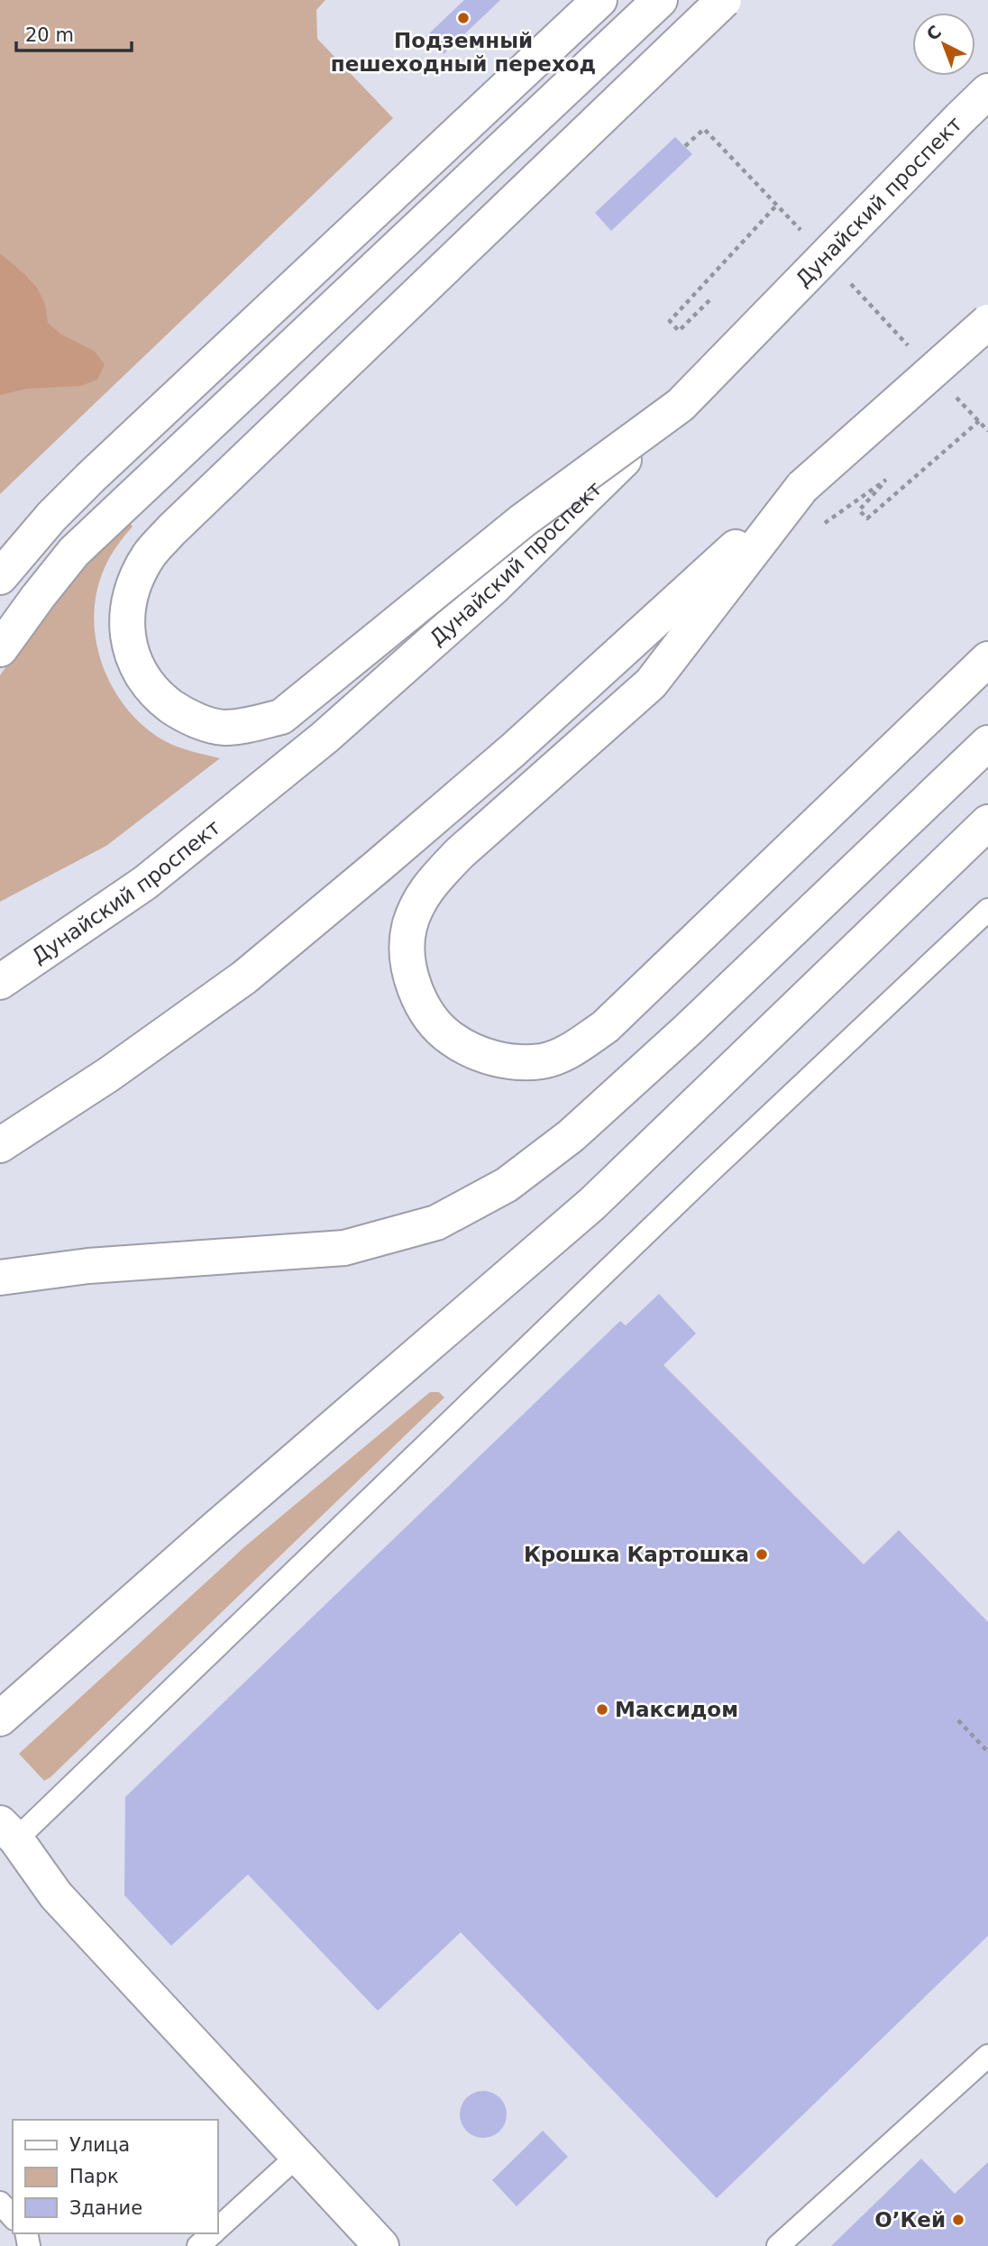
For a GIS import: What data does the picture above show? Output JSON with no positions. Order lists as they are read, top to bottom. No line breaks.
{"streets":{"main road":["Дунайский проспект"]},"places":["Подземный пешеходный переход","Крошка Картошка","Максидом","О’Кей"],"legend":["Улица","Парк","Здание"],"scale_bar":"20 m","north":"top left"}
